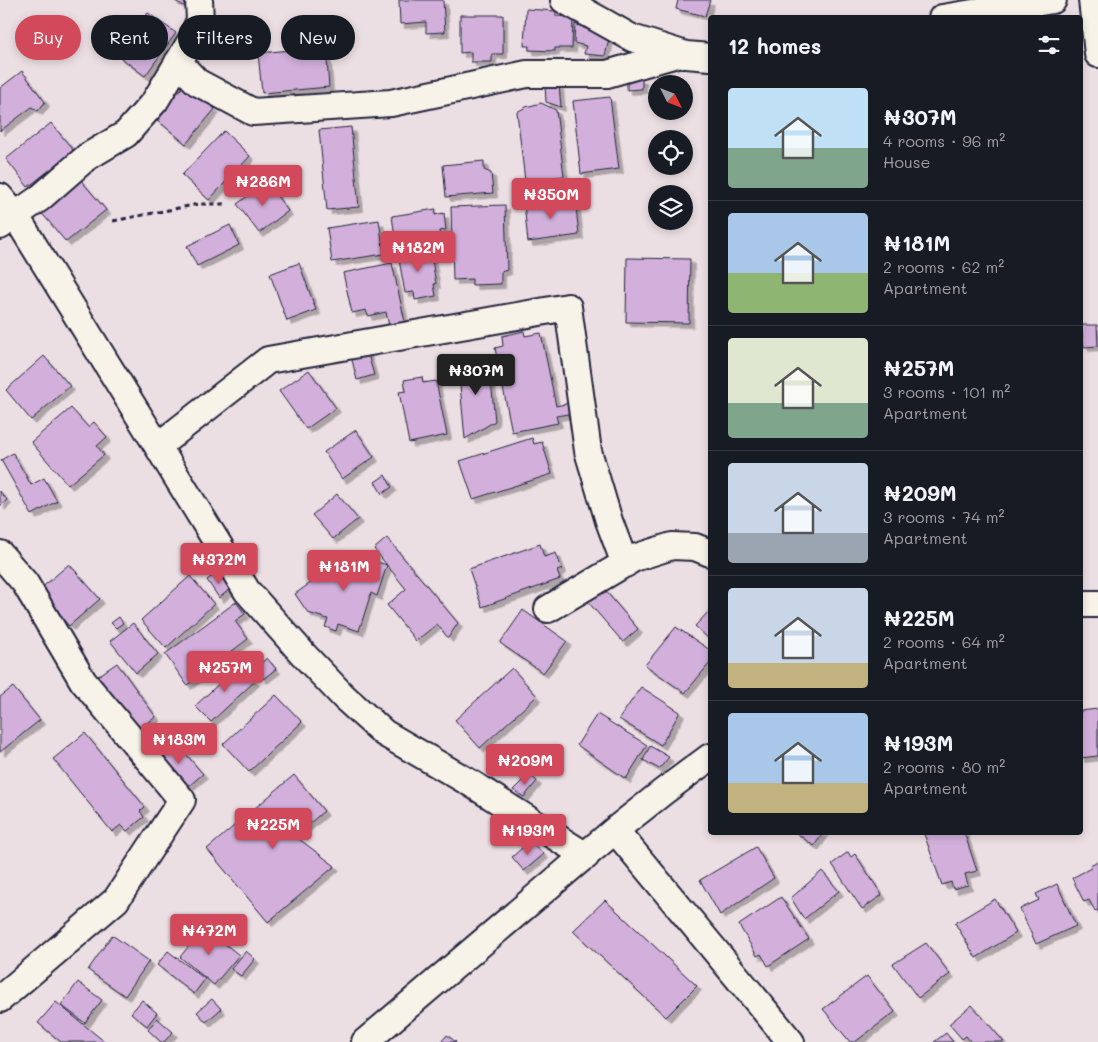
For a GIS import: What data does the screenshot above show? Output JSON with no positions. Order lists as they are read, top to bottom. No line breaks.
{"north":"bottom right","page":{"chip":["Buy","Rent","Filters","New"],"heading":"12 homes","list":[{"name":"₦307M","note":"4 rooms · 96 m² · House"},{"name":"₦181M","note":"2 rooms · 62 m² · Apartment"},{"name":"₦257M","note":"3 rooms · 101 m² · Apartment"},{"name":"₦209M","note":"3 rooms · 74 m² · Apartment"},{"name":"₦225M","note":"2 rooms · 64 m² · Apartment"},{"name":"₦193M","note":"2 rooms · 80 m² · Apartment"}],"price":["₦286M","₦350M","₦182M","₦307M","₦372M","₦181M","₦257M","₦183M","₦209M","₦225M","₦193M","₦472M"]}}
